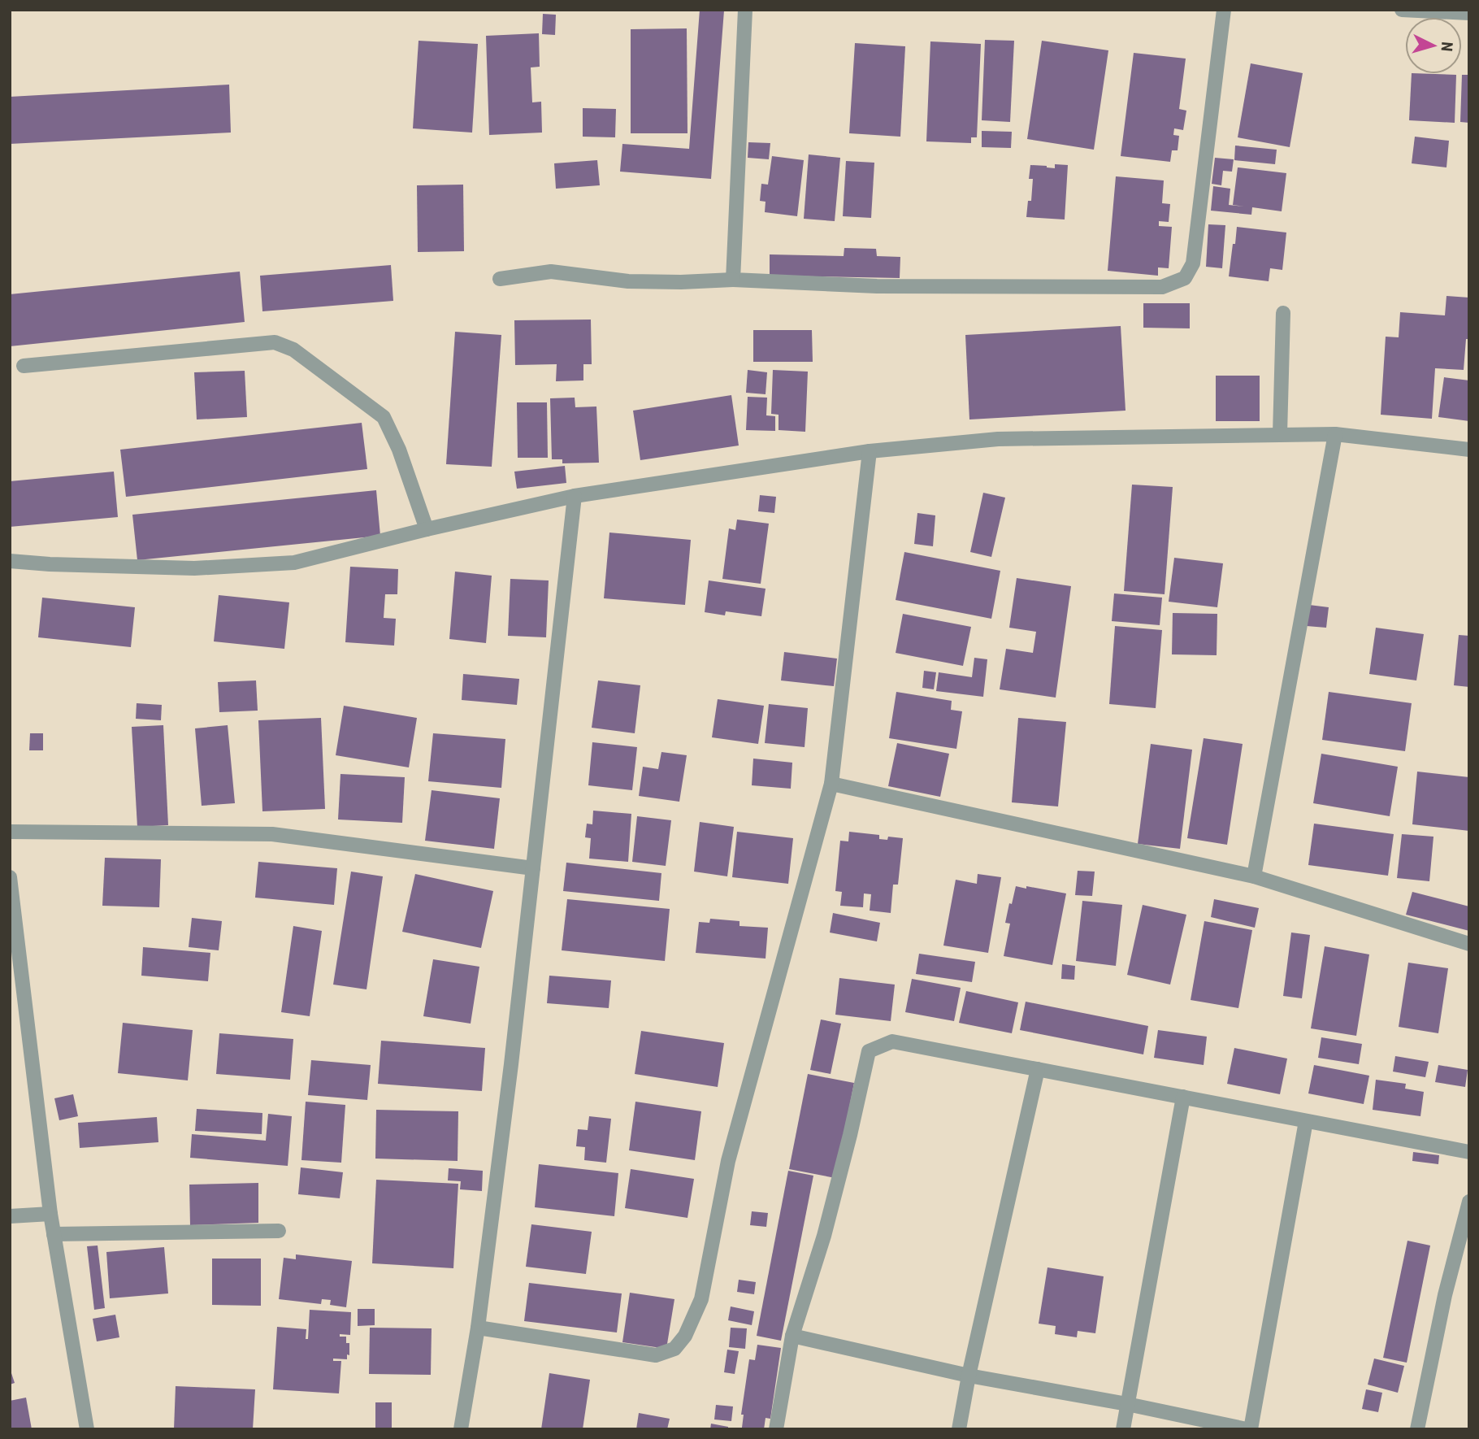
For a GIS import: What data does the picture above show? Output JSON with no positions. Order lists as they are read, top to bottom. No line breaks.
{"north":"right"}
